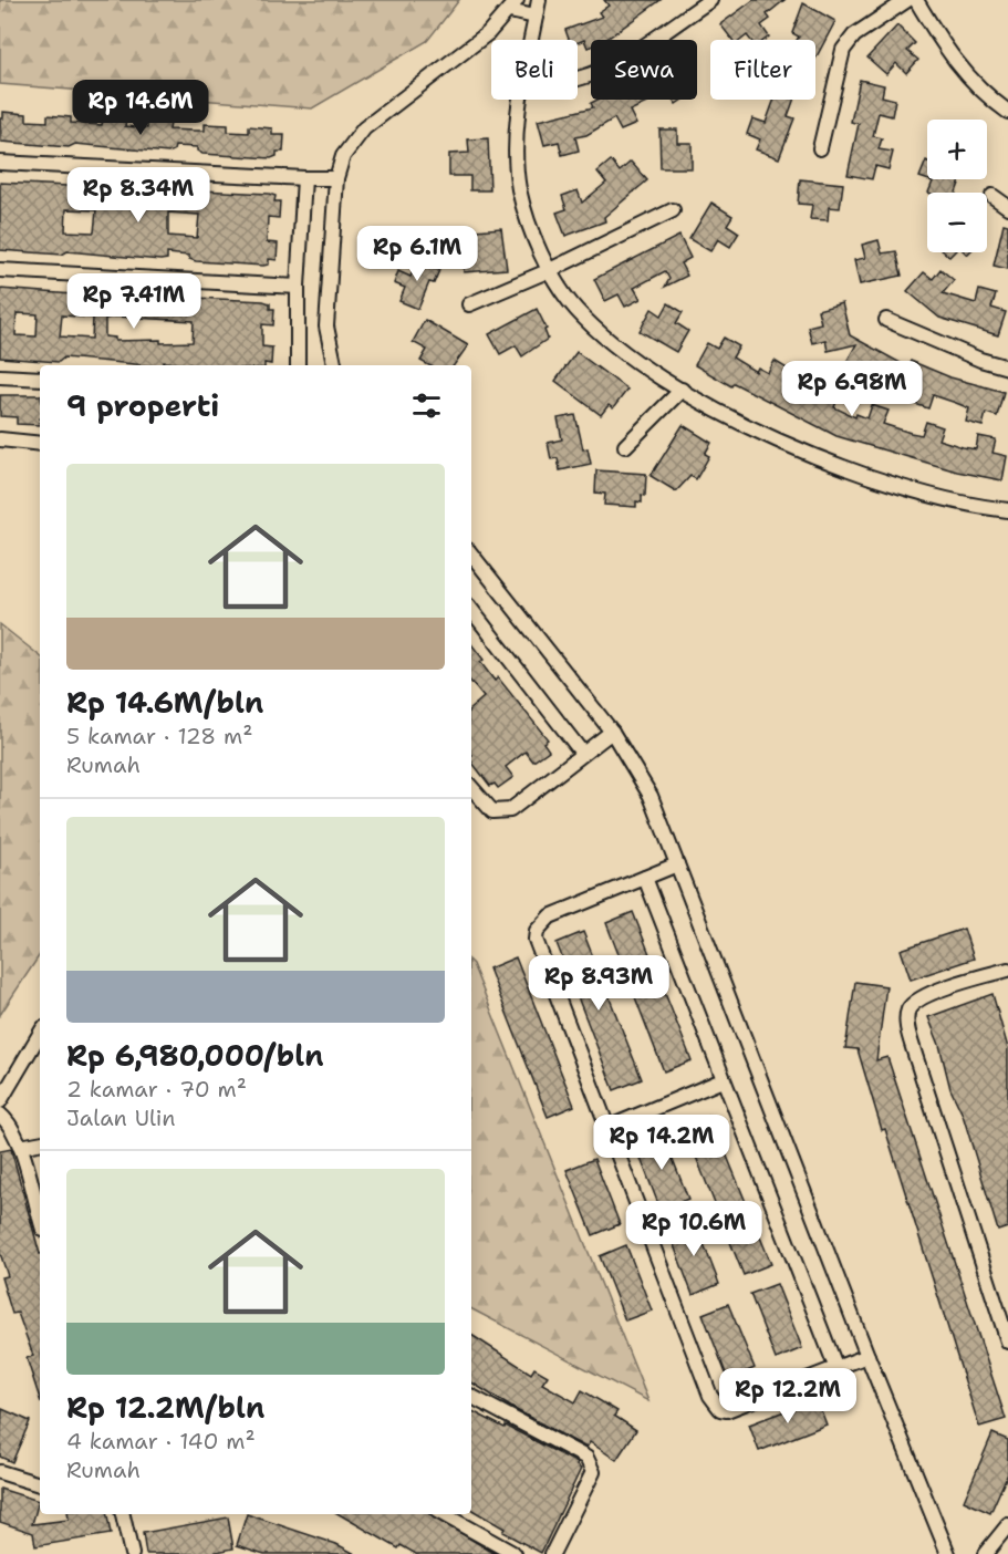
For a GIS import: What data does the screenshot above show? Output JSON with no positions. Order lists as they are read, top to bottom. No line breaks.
{"page":{"chip":["Beli","Sewa","Filter"],"price":["Rp 14.6M","Rp 8.34M","Rp 6.1M","Rp 7.41M","Rp 6.98M","Rp 8.93M","Rp 14.2M","Rp 10.6M","Rp 12.2M"],"map_buttons":["+","−"],"heading":"9 properti","list":[{"name":"Rp 14.6M/bln","note":"5 kamar · 128 m² · Rumah"},{"name":"Rp 6,980,000/bln","note":"2 kamar · 70 m² · Jalan Ulin"},{"name":"Rp 12.2M/bln","note":"4 kamar · 140 m² · Rumah"}]}}
